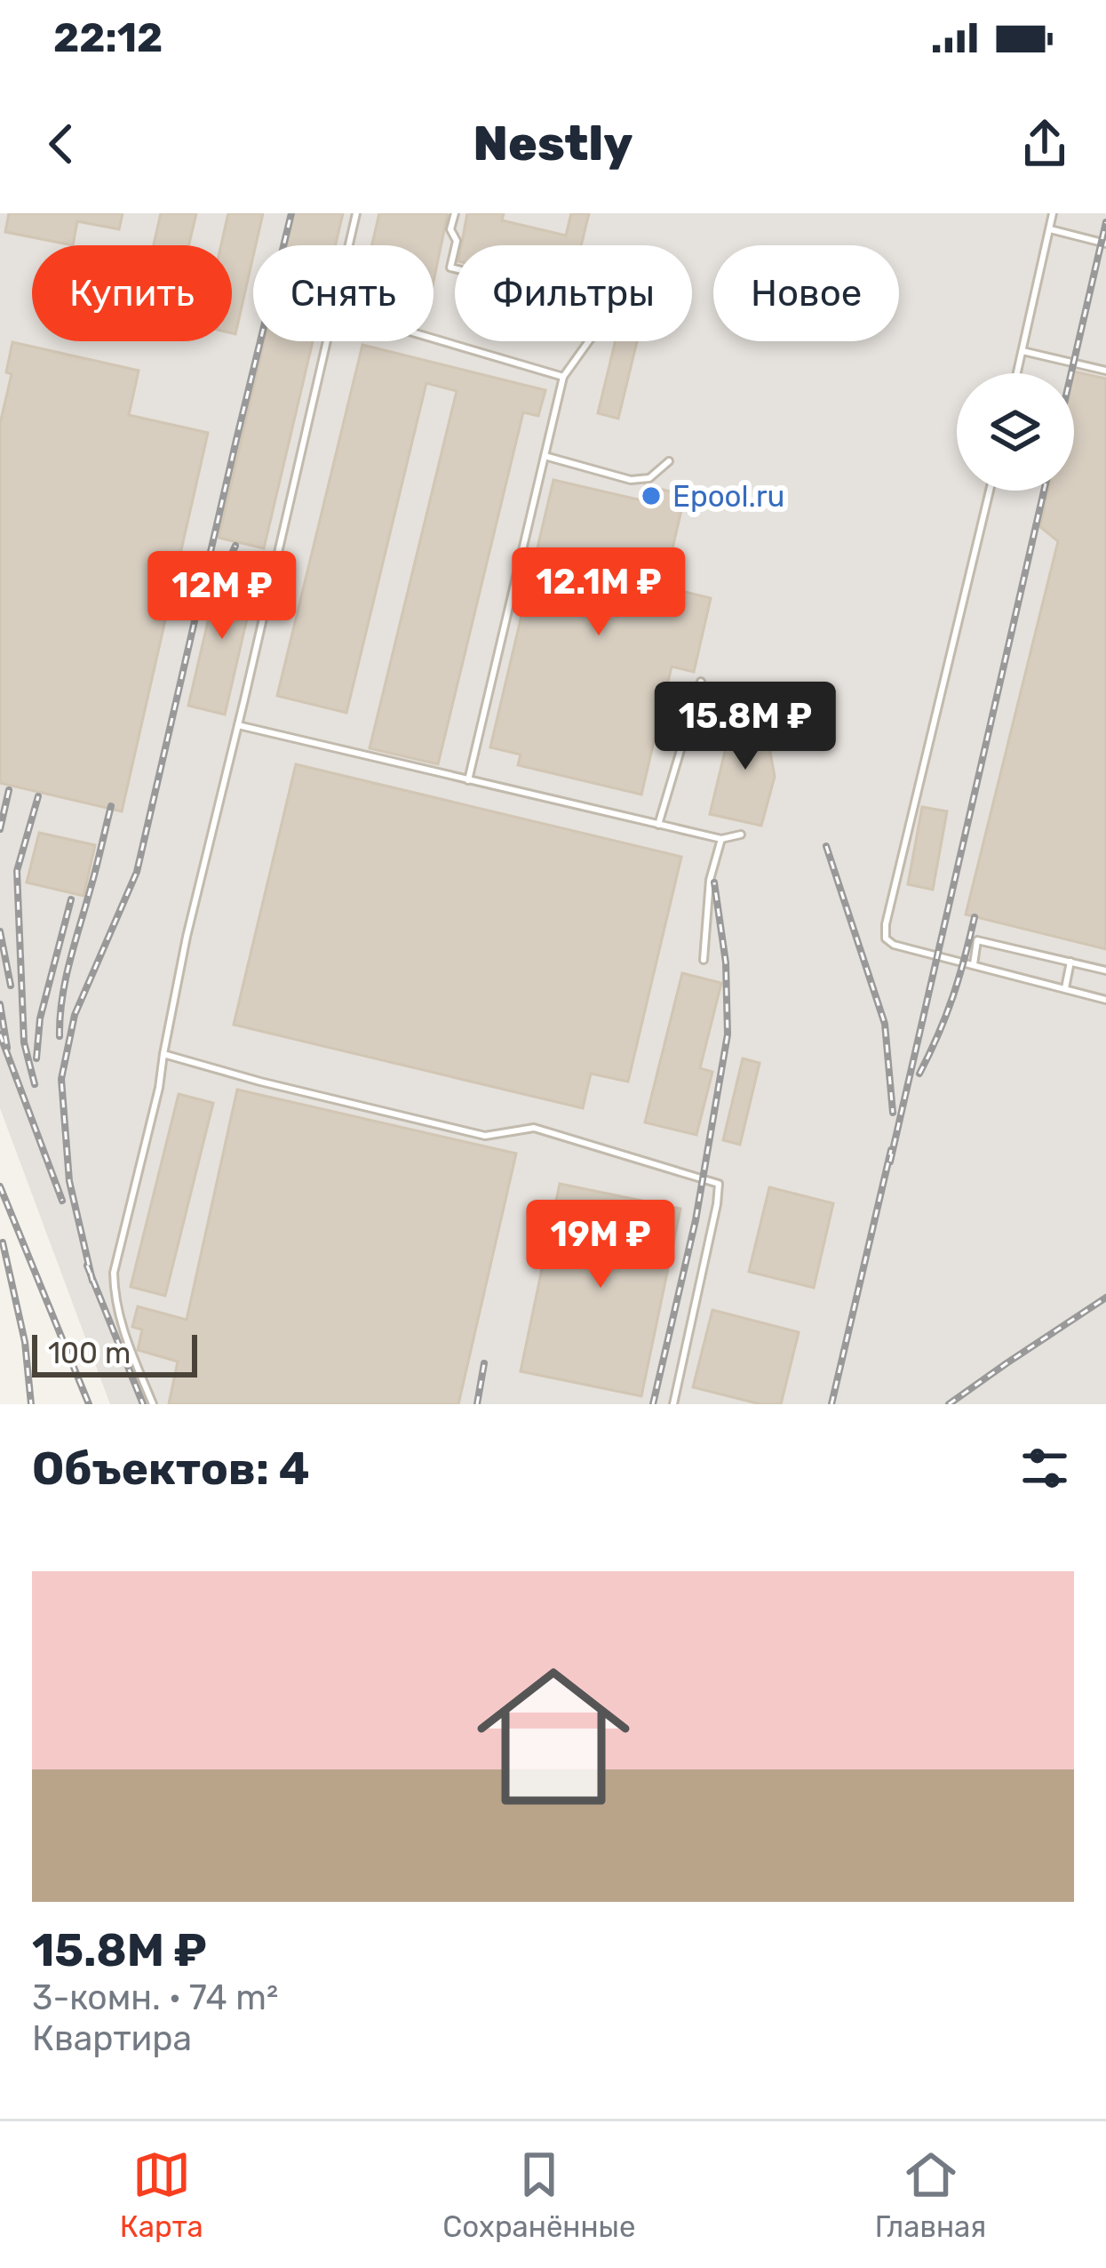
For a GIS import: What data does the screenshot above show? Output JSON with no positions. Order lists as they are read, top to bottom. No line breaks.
{"places":["Epool.ru"],"scale_bar":"100 m","page":{"status":"22:12","header":"Nestly","chip":["Купить","Снять","Фильтры","Новое"],"price":["12.1M ₽","12M ₽","15.8M ₽","19M ₽"],"scale":"100 m","heading":"Объектов: 4","list":[{"name":"15.8M ₽","note":"3-комн. · 74 m² · Квартира"}],"tabs":["Карта","Сохранённые","Главная"]}}
